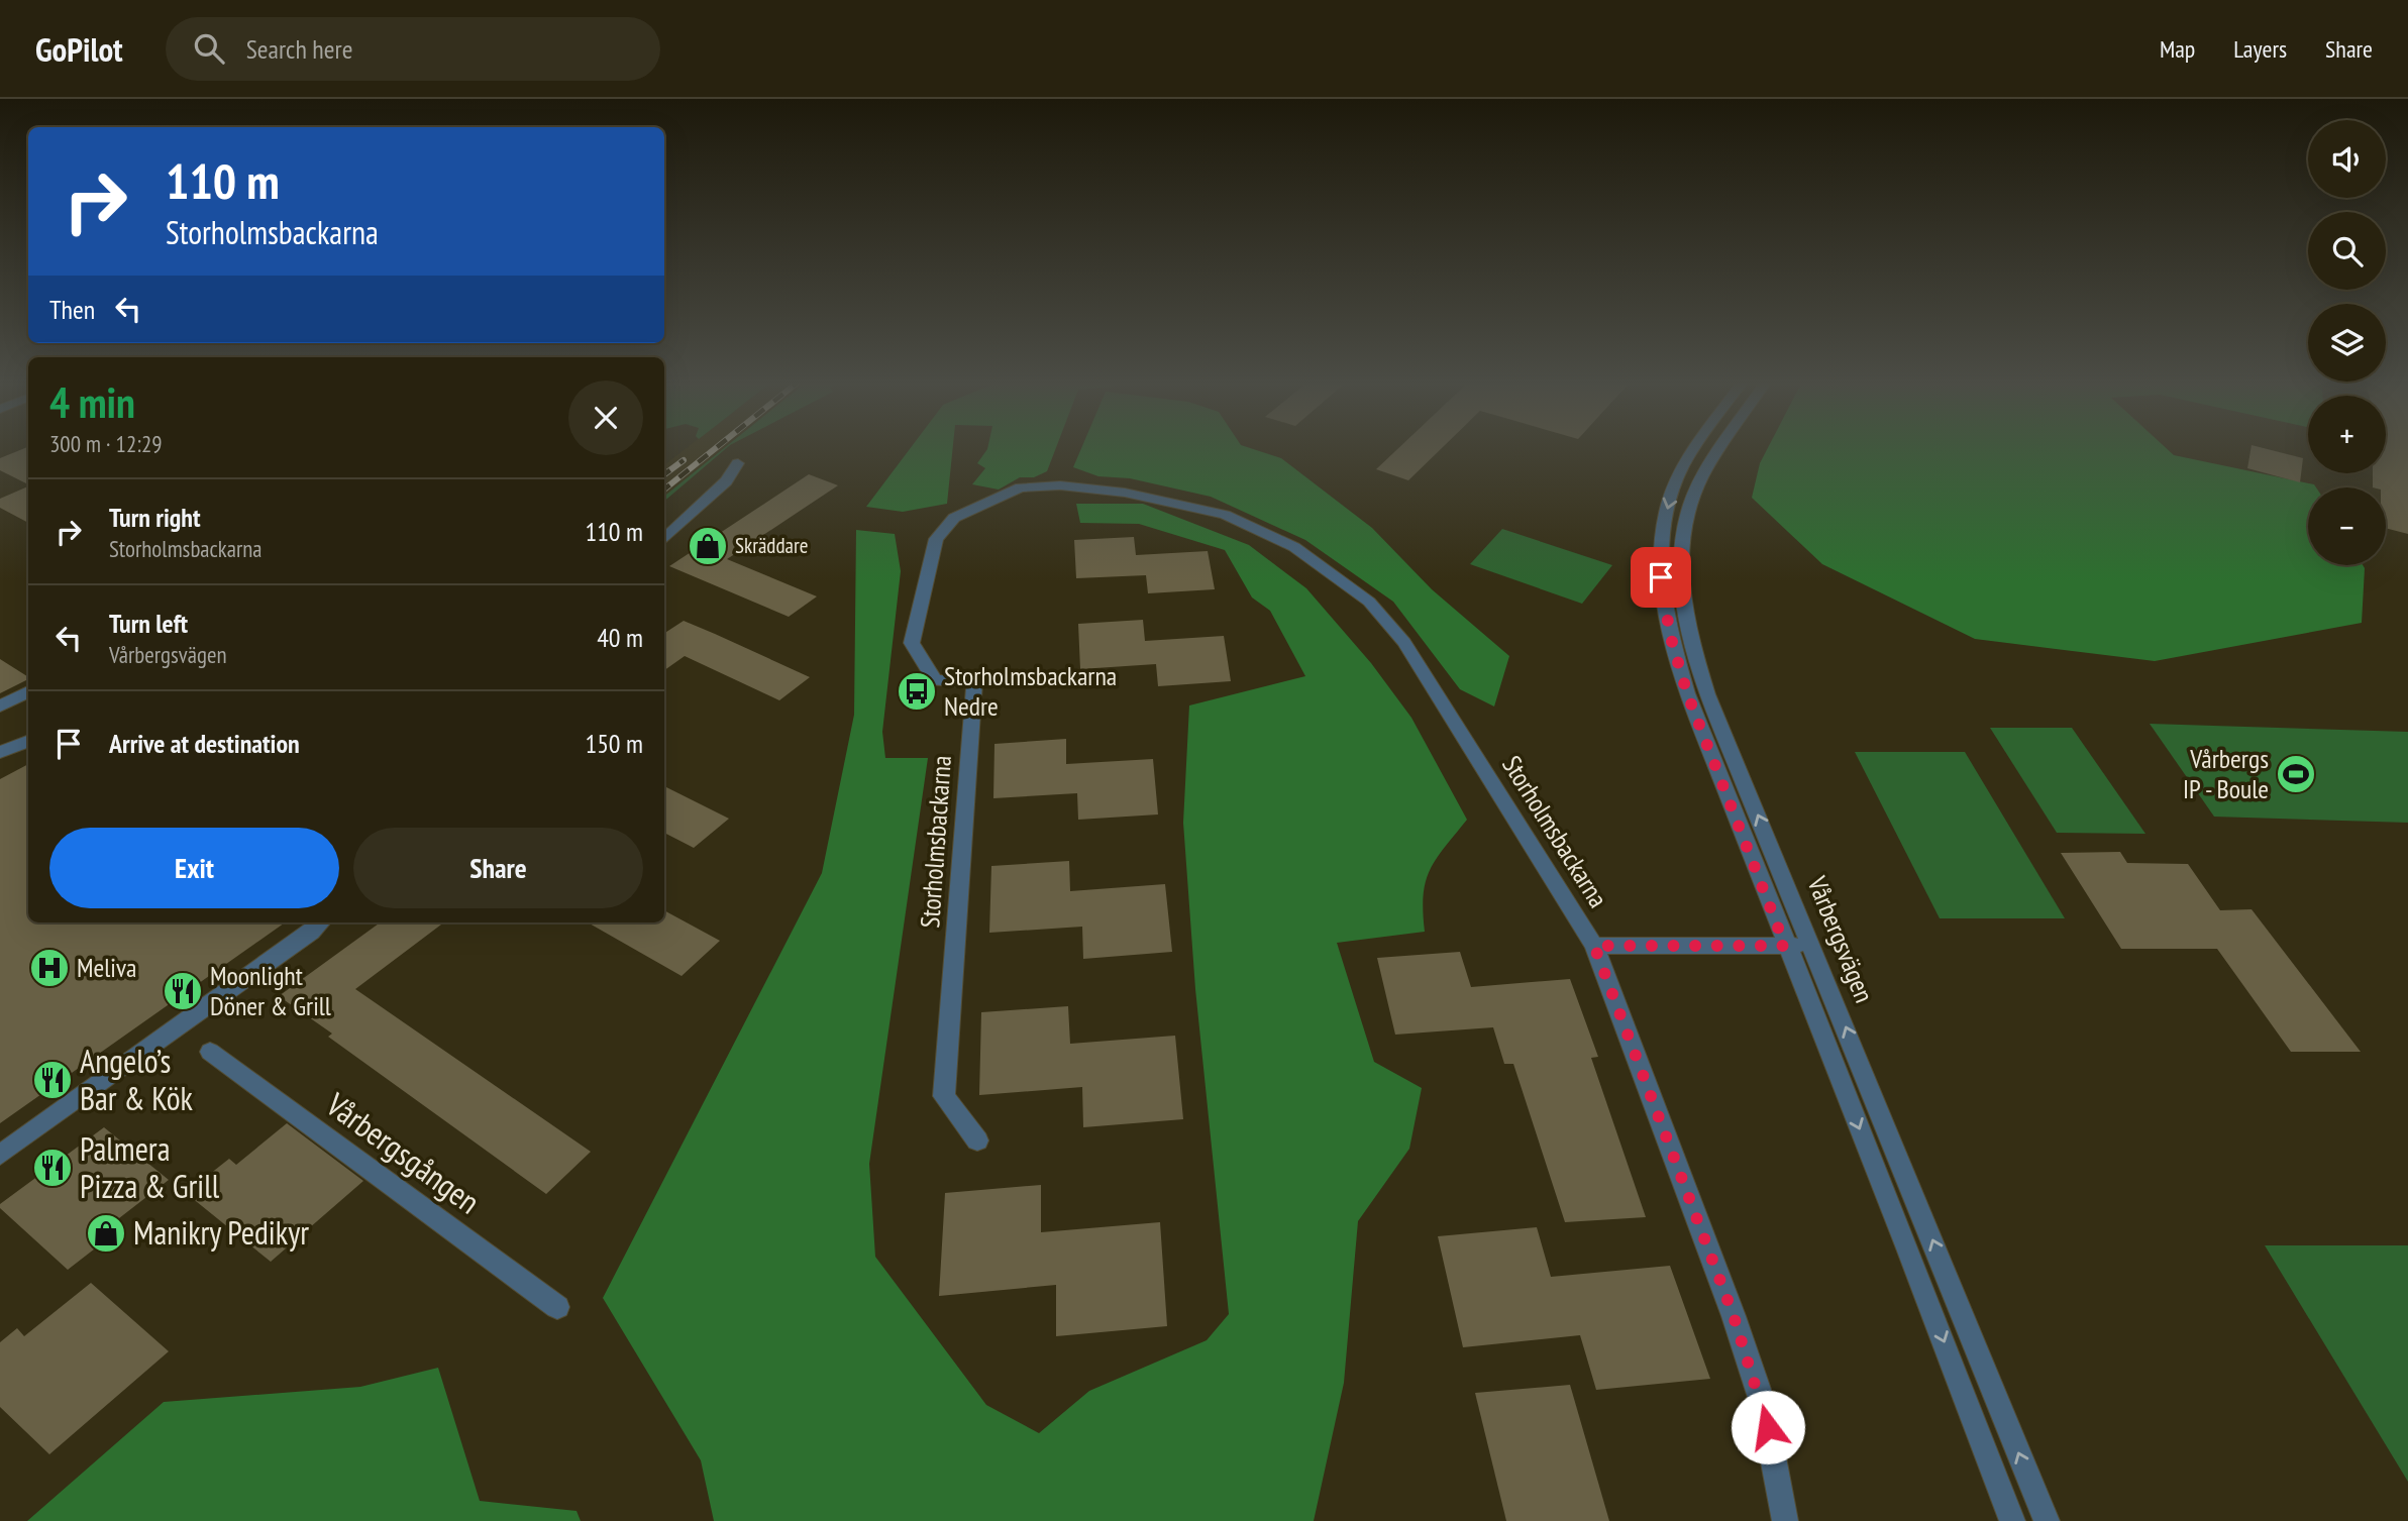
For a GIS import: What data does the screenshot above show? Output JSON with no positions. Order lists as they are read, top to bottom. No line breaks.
{"streets":{"street":["Storholmsbackarna","Vårbergsvägen","Vårbergsgången"]},"crossings":[["Storholmsbackarna","Vårbergsvägen"]],"places":{"shop":["Skräddare","Manikry Pedikyr"],"bus stop":["Storholmsbackarna Nedre"],"sports":["Vårbergs IP - Boule"],"hospital":["Meliva"],"restaurant":["Moonlight Döner & Grill","Angelo’s Bar & Kök","Palmera Pizza & Grill"]},"page":{"header":"GoPilot","search":"Search here","nav":["Map","Layers","Share"],"map_buttons":["+","−"],"turn":["110 m","Storholmsbackarna"],"then":"Then","heading":["4 min","300 m · 12:29"],"list":[{"name":"Turn right","note":"Storholmsbackarna","value":"110 m"},{"name":"Turn left","note":"Vårbergsvägen","value":"40 m"},{"name":"Arrive at destination","value":"150 m"}],"buttons":["Exit","Share"]}}
